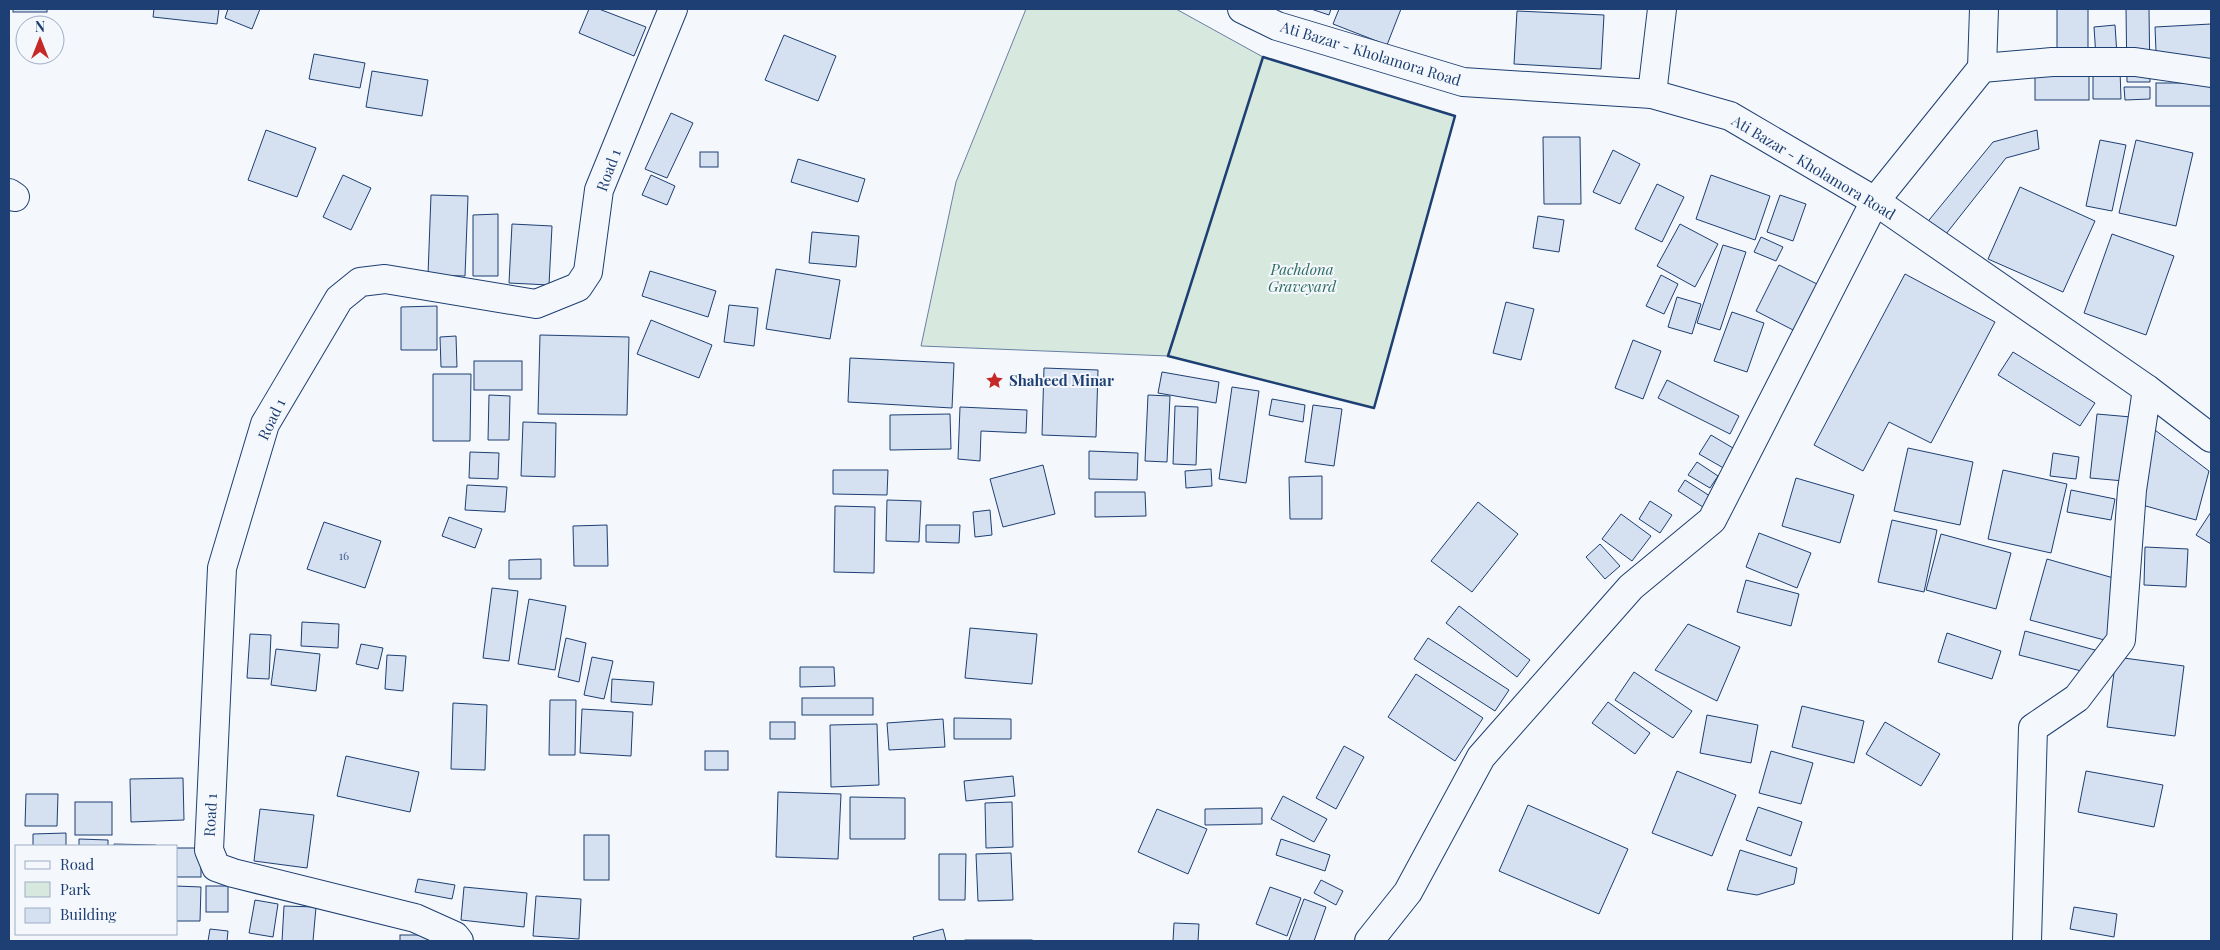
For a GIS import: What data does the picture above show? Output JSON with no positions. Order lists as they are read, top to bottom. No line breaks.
{"streets":{"street":["Ati Bazar - Kholamora Road","Road 1"]},"parks":["Pachdona Graveyard"],"places":{"place":["Shaheed Minar"]},"house_numbers":["16"],"legend":["Road","Park","Building"],"north":"top"}
